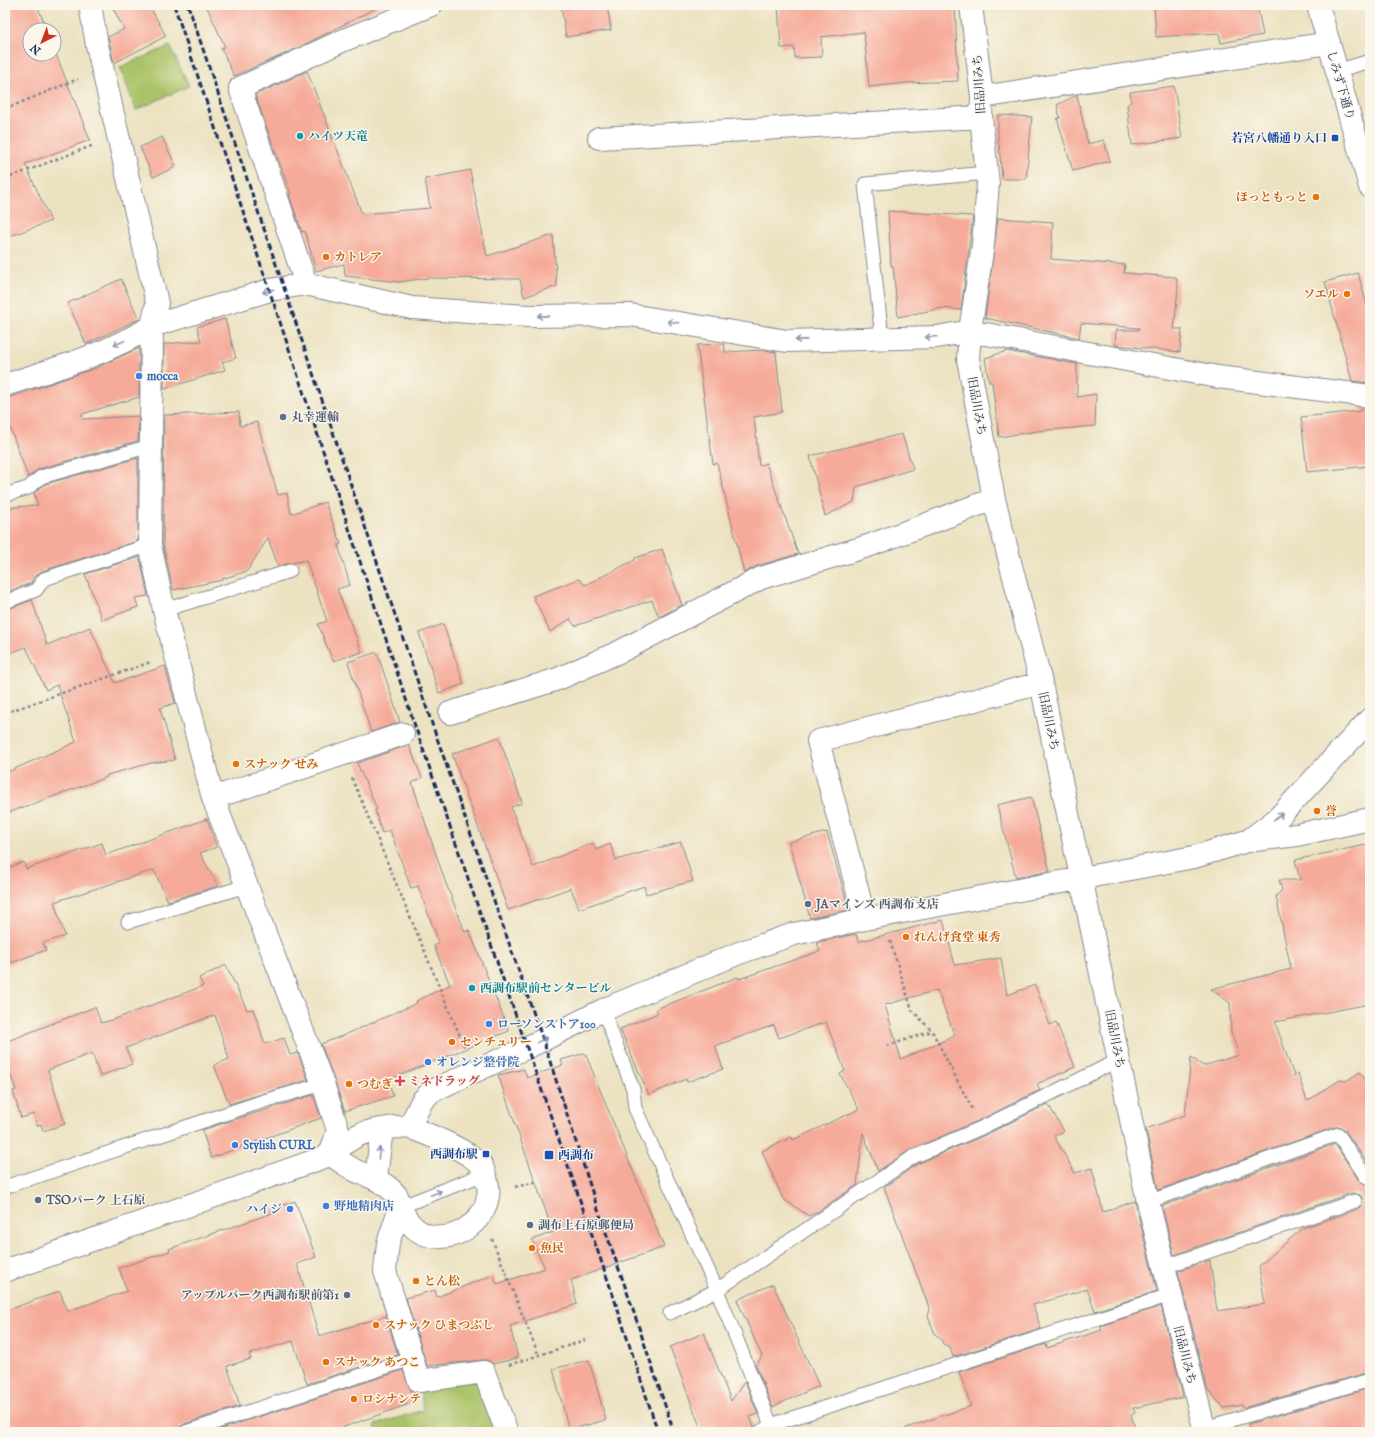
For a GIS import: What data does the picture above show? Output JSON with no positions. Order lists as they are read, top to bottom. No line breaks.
{"streets":{"street":["旧品川みち","しみず下通り"]},"places":{"other":["ハイツ天竜","ほっともっと","カトレア","ソエル","mocca","丸幸運輸","スナック せみ","誉","JAマインズ 西調布支店","れんげ食堂 東秀","西調布駅前センタービル","ローソンストア100","センチュリー","オレンジ整骨院","つむぎ","Stylish CURL","TSOパーク 上石原","野地精肉店","ハイジ","調布上石原郵便局","魚民","とん松","アップルパーク西調布駅前第1","スナック ひまつぶし","スナック あつこ","ロシナンテ"],"transit":["若宮八幡通り入口","西調布駅","西調布"],"health":["ミネドラッグ"]},"north":"bottom left"}
